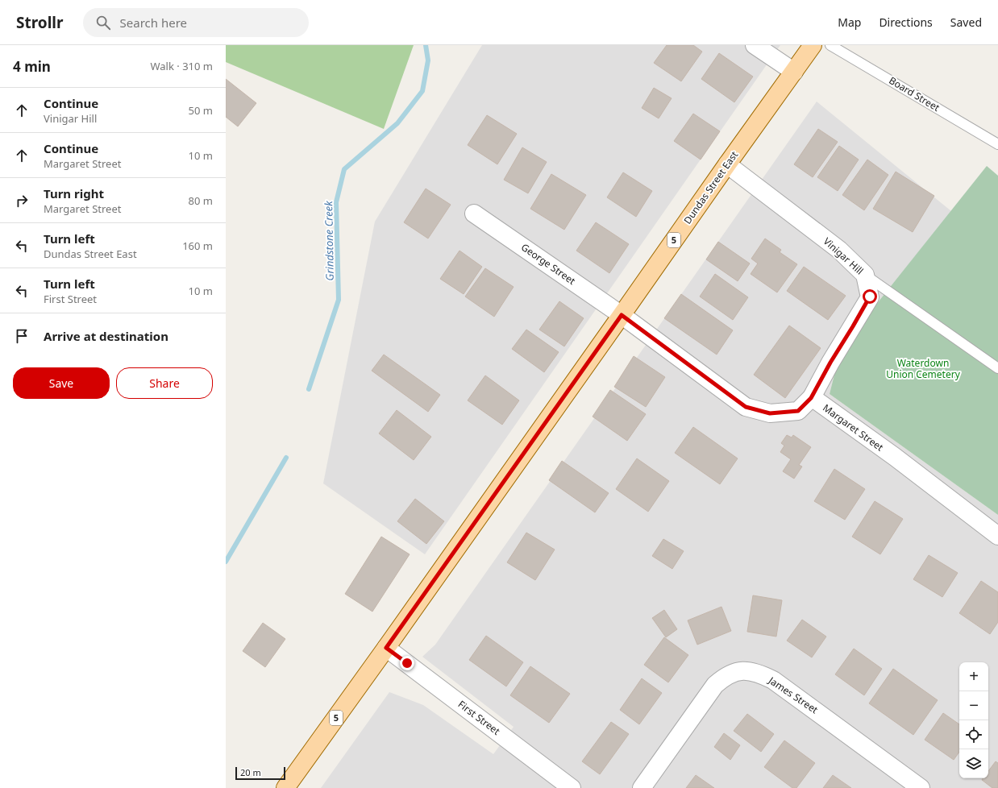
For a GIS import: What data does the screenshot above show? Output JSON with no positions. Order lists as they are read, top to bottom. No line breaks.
{"streets":{"main road":["Dundas Street East","5"],"street":["Vinigar Hill","George Street","Margaret Street","James Street","First Street"],"lane":["Board Street"]},"crossings":[["Dundas Street East","Vinigar Hill"],["Dundas Street East","George Street"],["Dundas Street East","First Street"],["Vinigar Hill","Margaret Street"]],"water":["Grindstone Creek"],"parks":["Waterdown Union Cemetery"],"scale_bar":"20 m","page":{"header":"Strollr","search":"Search here","nav":["Map","Directions","Saved"],"heading":["4 min","Walk · 310 m"],"list":[["Continue","Vinigar Hill","50 m"],["Continue","Margaret Street","10 m"],["Turn right","Margaret Street","80 m"],["Turn left","Dundas Street East","160 m"],["Turn left","First Street","10 m"],"Arrive at destination"],"buttons":["Save","Share"],"map_buttons":["+","−"],"scale":"20 m"}}
